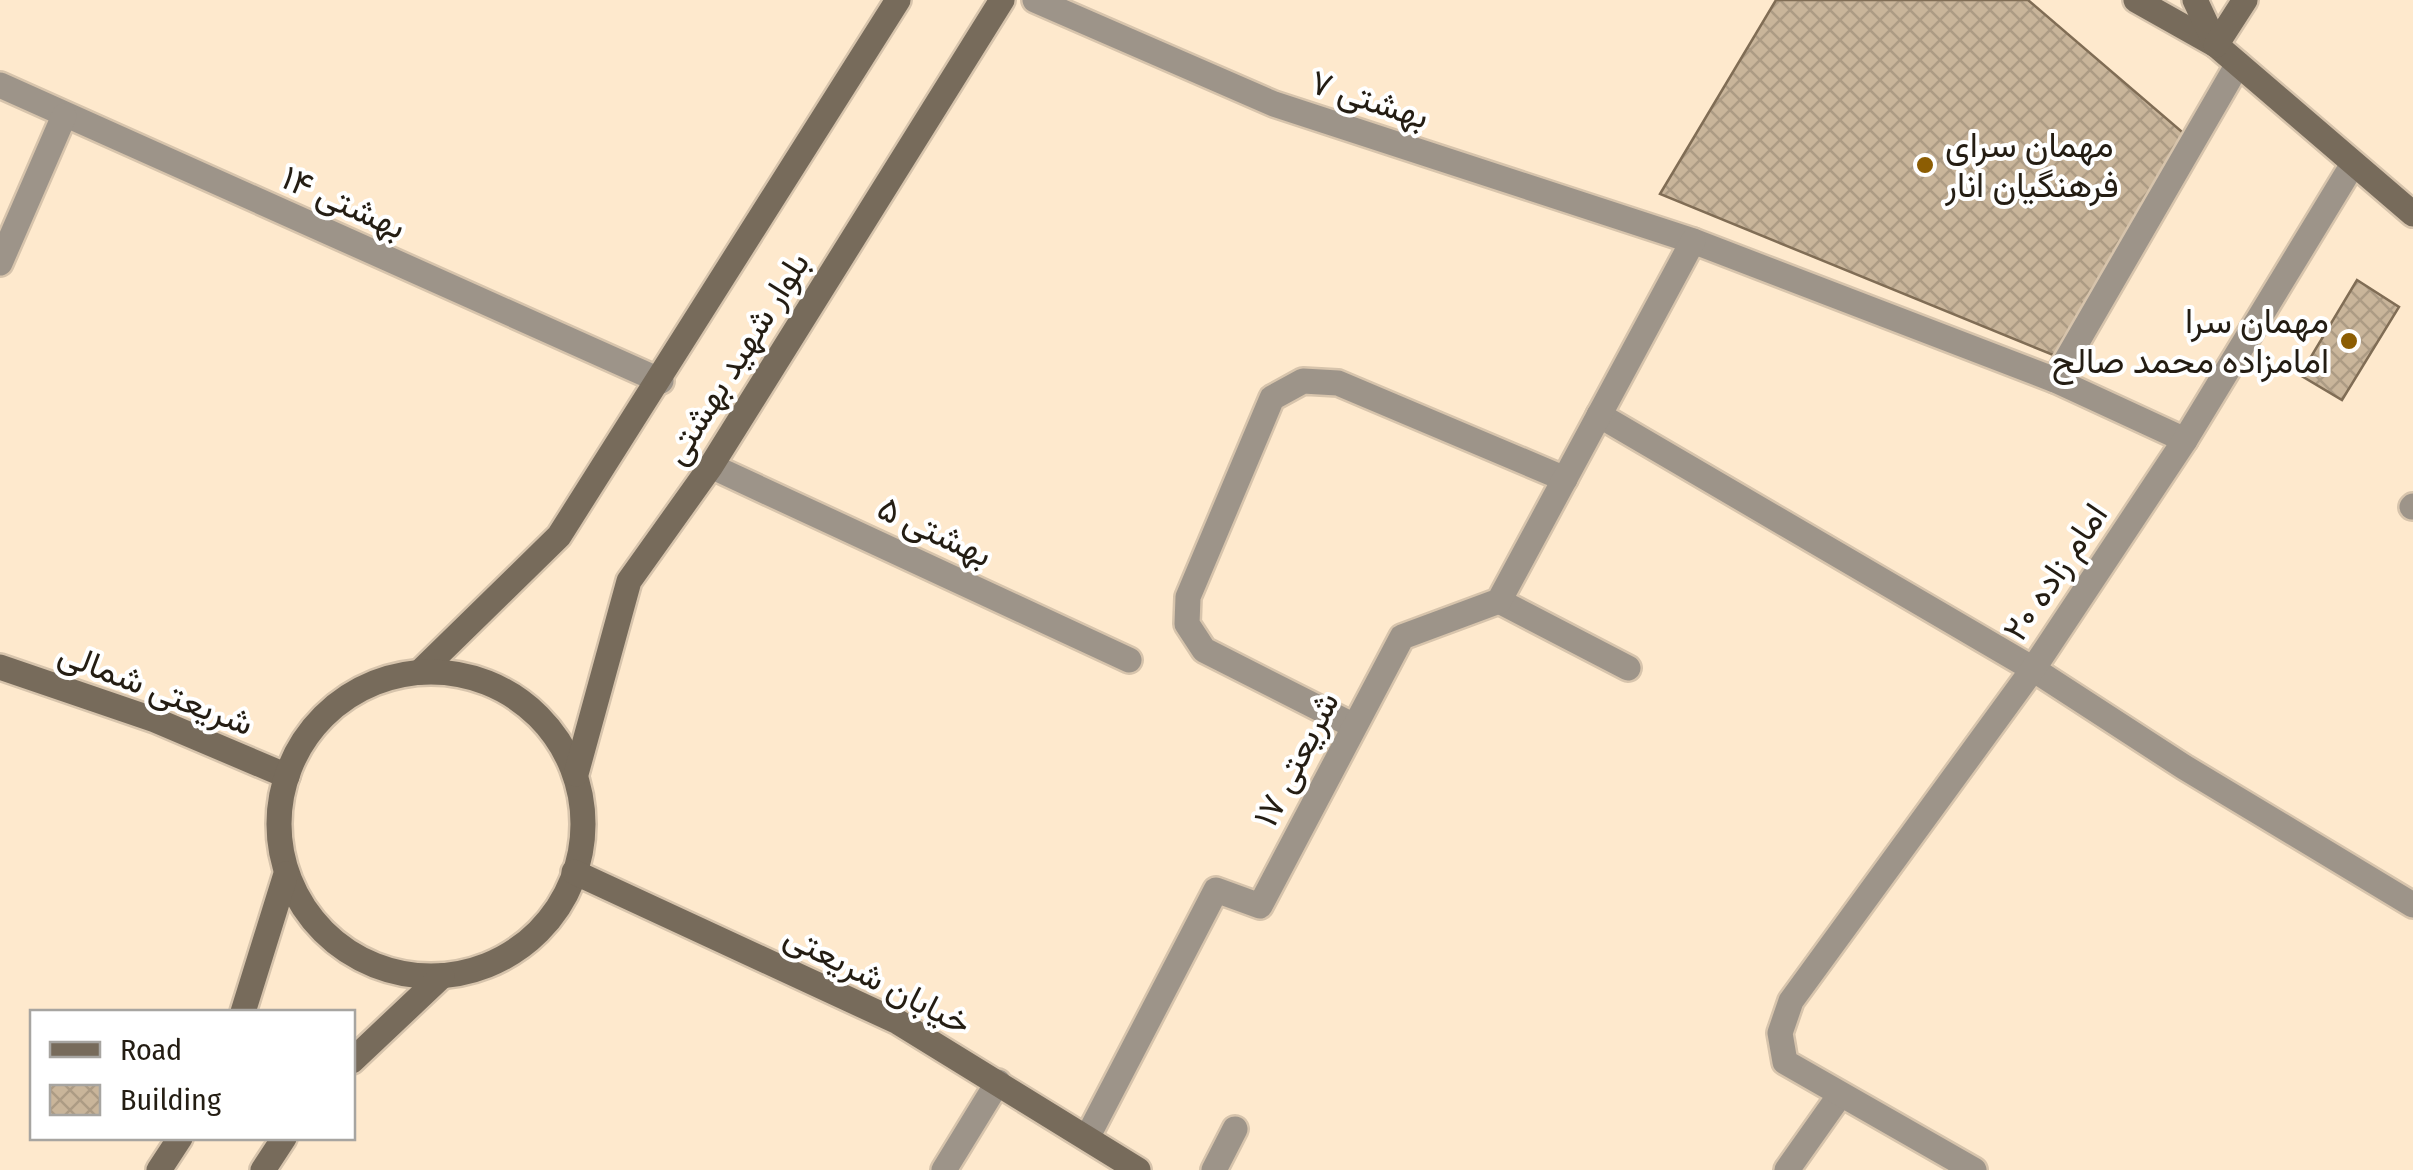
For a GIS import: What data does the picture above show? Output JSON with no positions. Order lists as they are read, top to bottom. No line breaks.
{"streets":{"street":["بهشتی ۷","بهشتی ۱۴","بلوار شهید بهشتی","بهشتی ۵","امام زاده ۲۰","شریعتی شمالی","شریعتی ۱۷","خیابان شریعتی"]},"crossings":[["بهشتی ۷","امام زاده ۲۰"],["بهشتی ۱۴","بلوار شهید بهشتی"],["بلوار شهید بهشتی","بهشتی ۵"],["بلوار شهید بهشتی","شریعتی شمالی"],["بلوار شهید بهشتی","خیابان شریعتی"],["شریعتی شمالی","خیابان شریعتی"],["شریعتی ۱۷","خیابان شریعتی"]],"places":["مهمان سرای فرهنگیان انار","مهمان سرا امامزاده محمد صالح"],"legend":["Road","Building"]}
